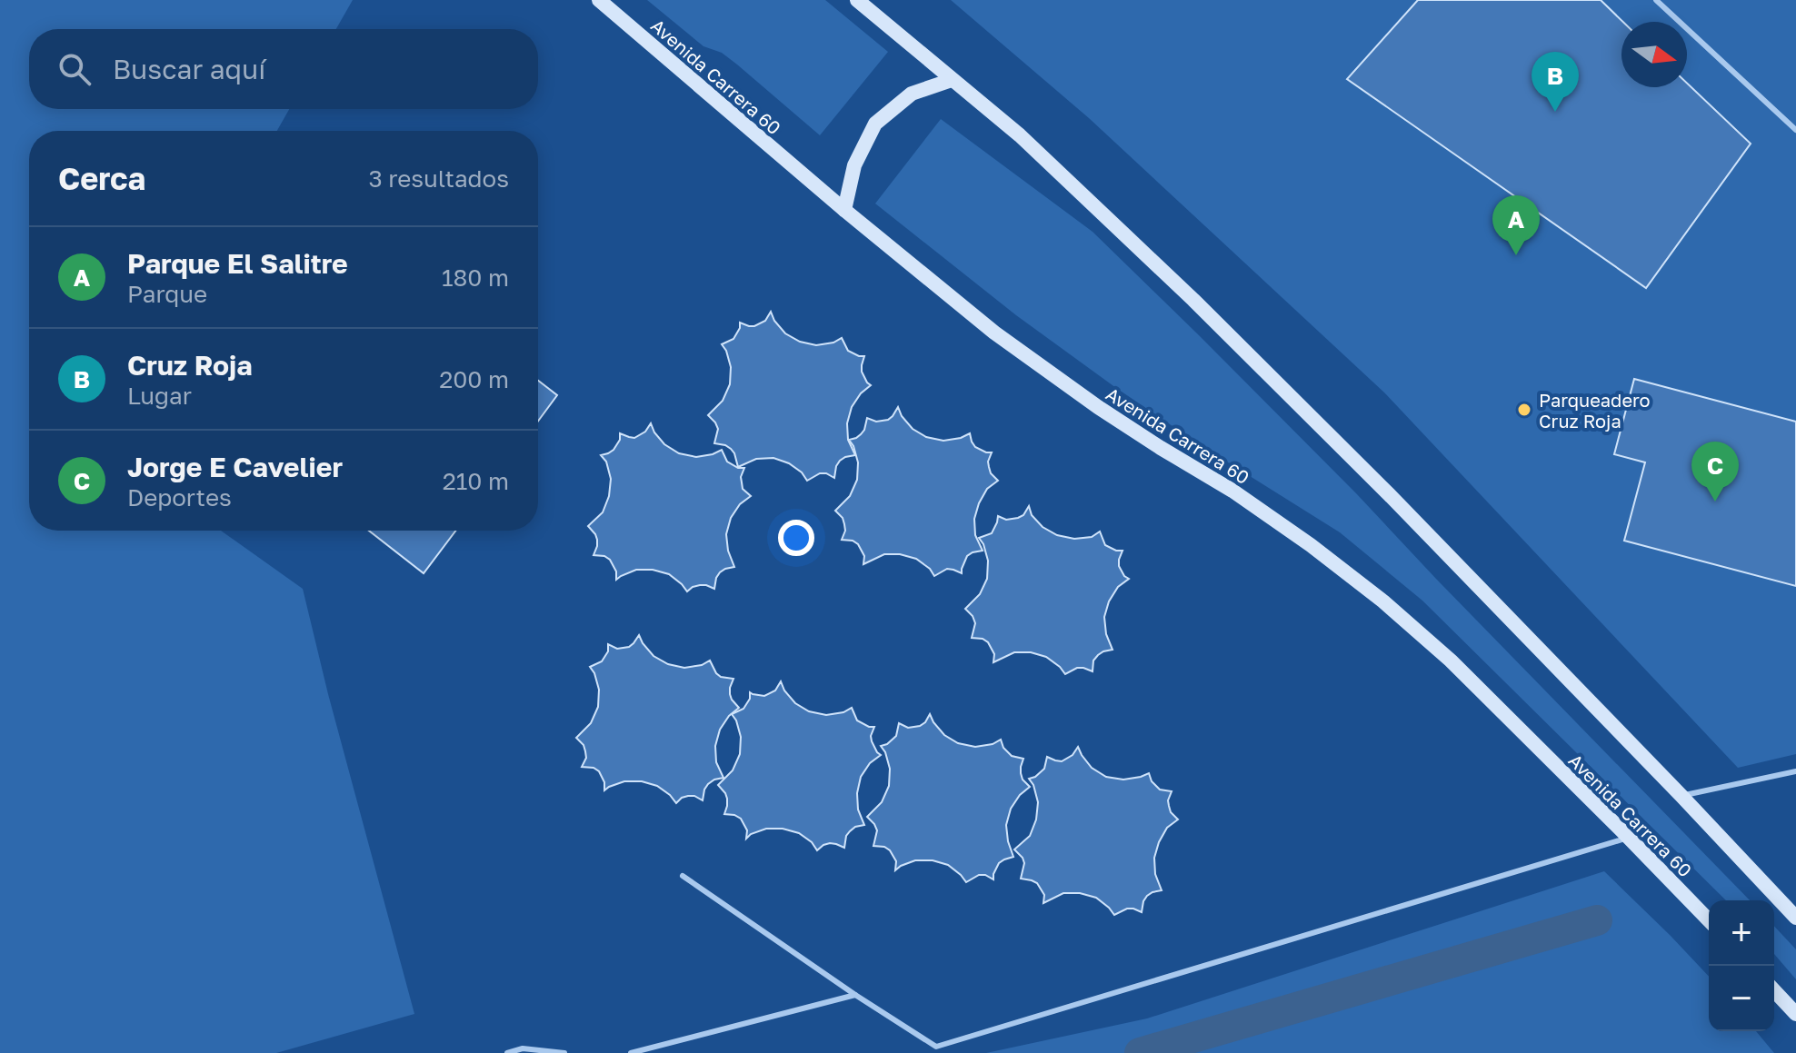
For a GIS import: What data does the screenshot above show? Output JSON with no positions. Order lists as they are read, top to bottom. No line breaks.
{"streets":{"main road":["Avenida Carrera 60"]},"places":["Parqueadero Cruz Roja"],"north":"right","page":{"search":"Buscar aquí","pins":["B","A","C"],"heading":["Cerca","3 resultados"],"list":[{"mark":"A","name":"Parque El Salitre","note":"Parque","value":"180 m"},{"mark":"B","name":"Cruz Roja","note":"Lugar","value":"200 m"},{"mark":"C","name":"Jorge E Cavelier","note":"Deportes","value":"210 m"}],"map_buttons":["+","−"]}}
